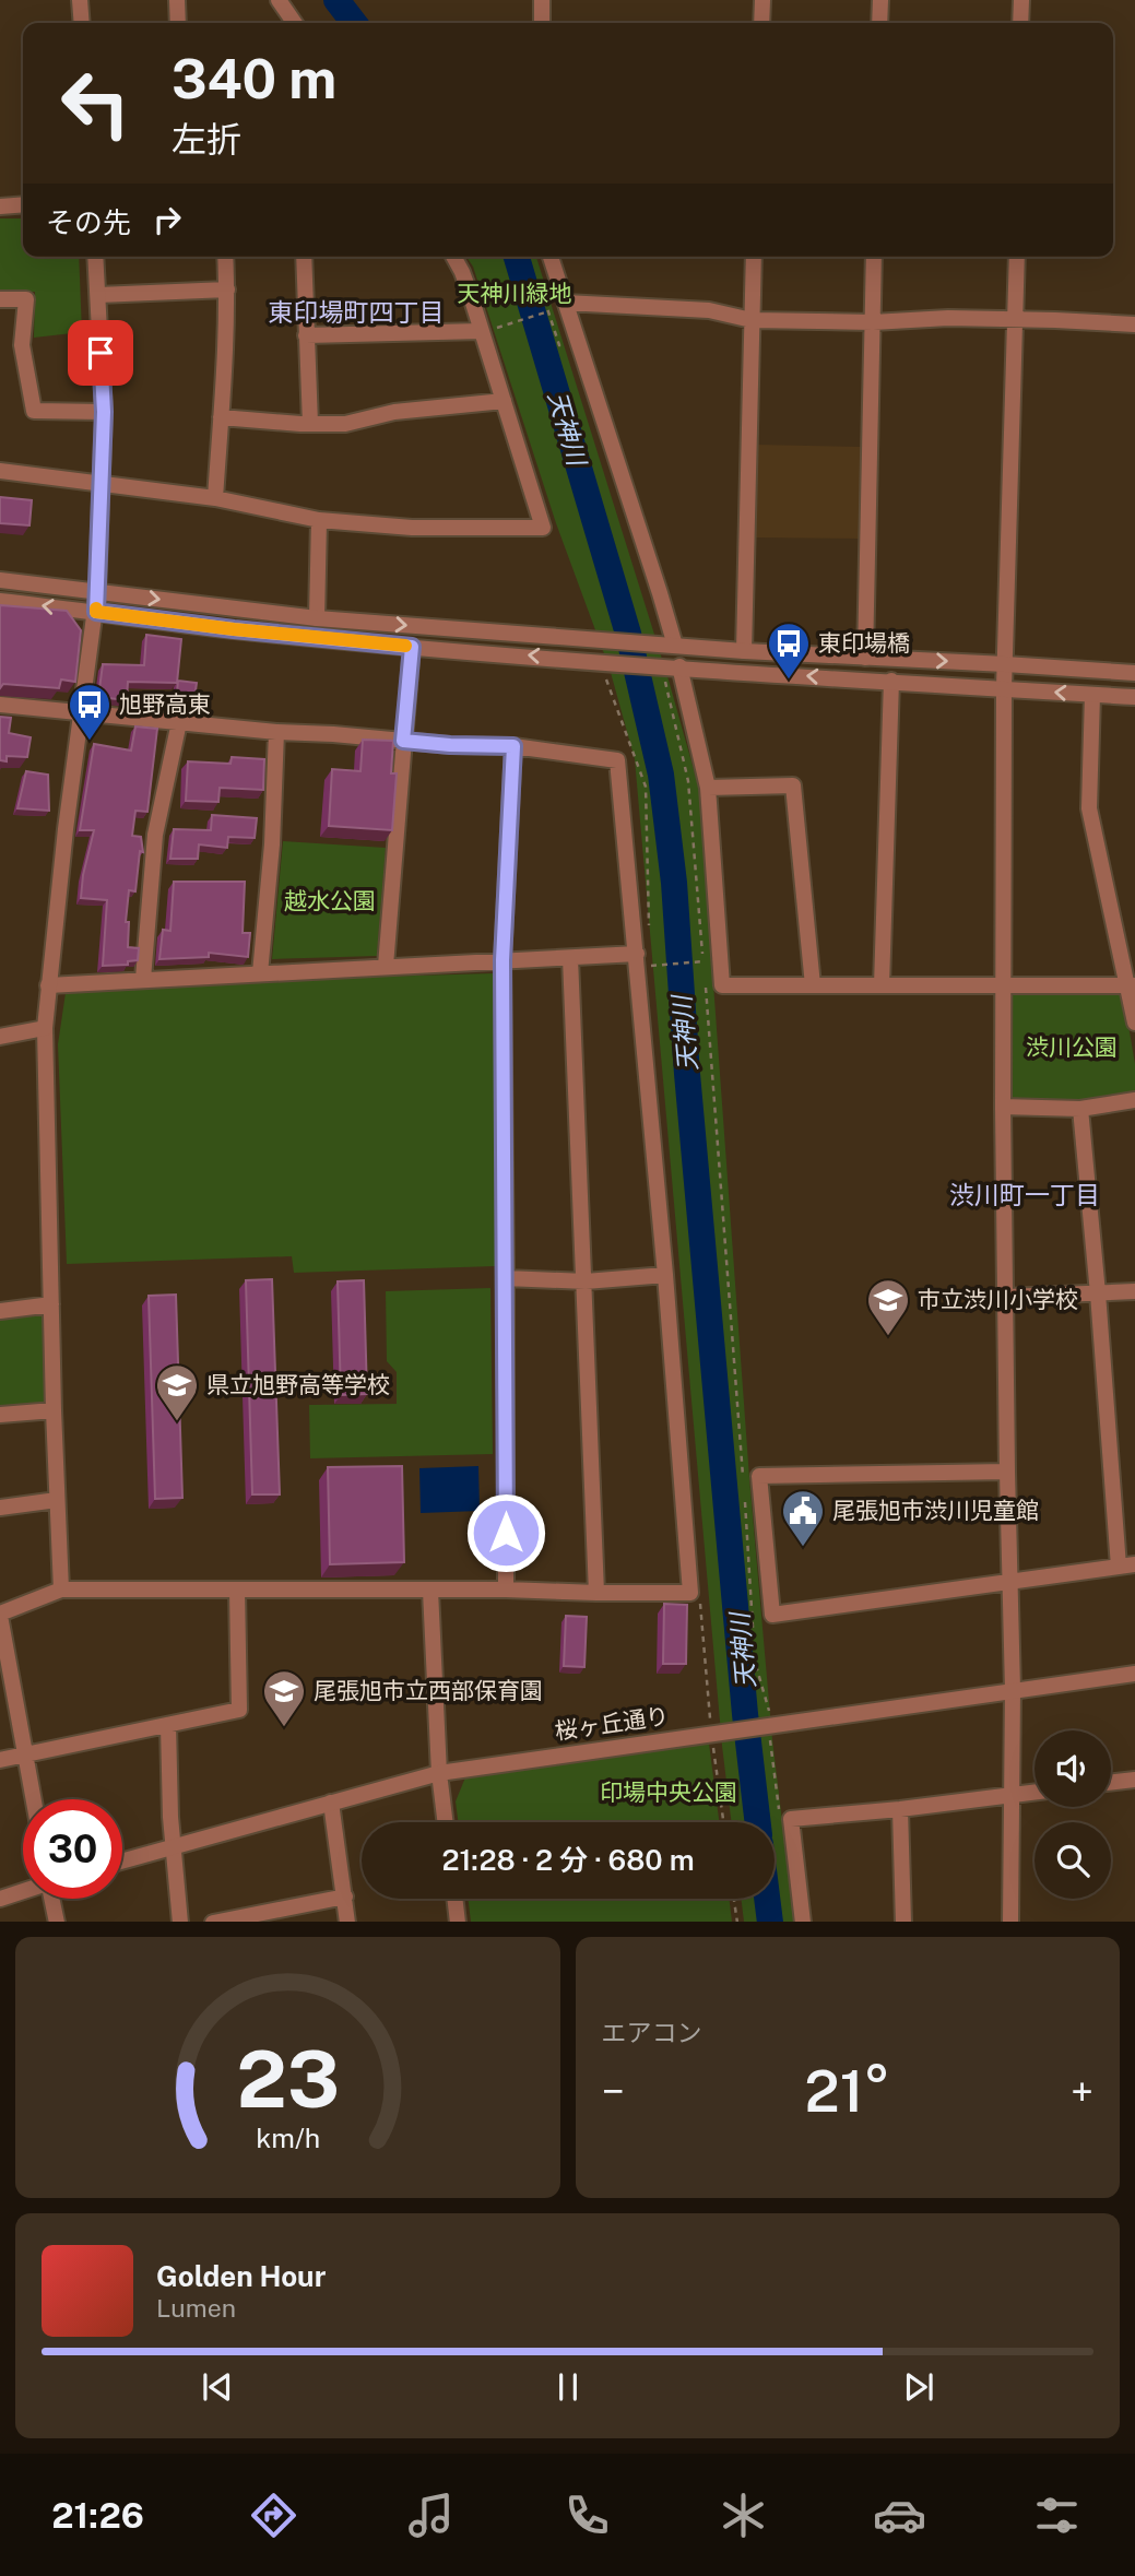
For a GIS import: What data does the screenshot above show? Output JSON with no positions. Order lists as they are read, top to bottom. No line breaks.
{"streets":{"street":["桜ヶ丘通り"]},"districts":["東印場町四丁目","渋川町一丁目"],"water":["天神川"],"parks":["天神川緑地","越水公園","渋川公園","印場中央公園"],"places":{"bus stop":["東印場橋","旭野高東"],"school or university":["市立渋川小学校","県立旭野高等学校","尾張旭市立西部保育園"],"public building":["尾張旭市渋川児童館"]},"page":{"turn":["340 m","左折"],"then":"その先","limit":"30","trip":"21:28 · 2 分 · 680 m","tile":"エアコン","heat":["−","21°","+"],"song":["Golden Hour","Lumen"],"tabs":"21:26","gauge":["23","km/h"]}}
